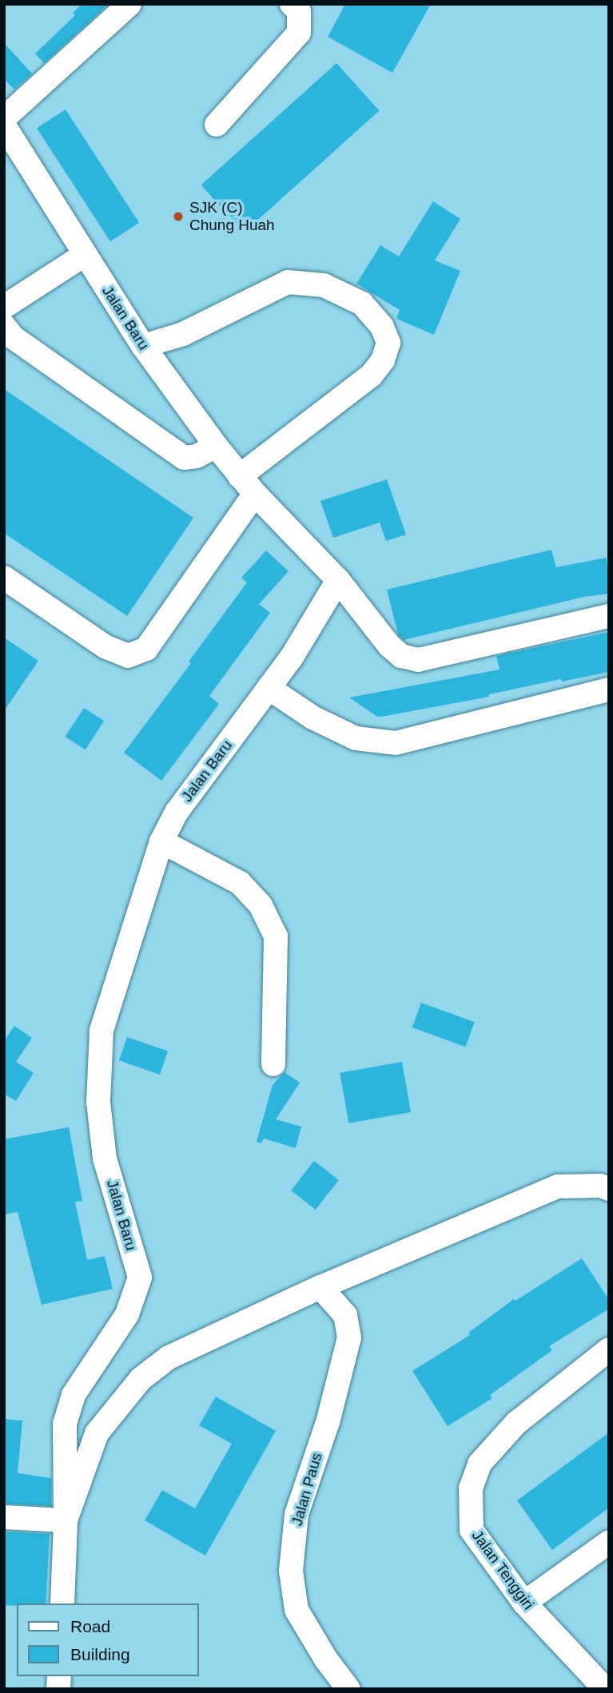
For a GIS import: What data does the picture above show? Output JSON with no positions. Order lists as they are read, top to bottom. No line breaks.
{"streets":{"street":["Jalan Baru","Jalan Paus","Jalan Tenggiri"]},"places":["SJK (C) Chung Huah"],"legend":["Road","Building"]}
